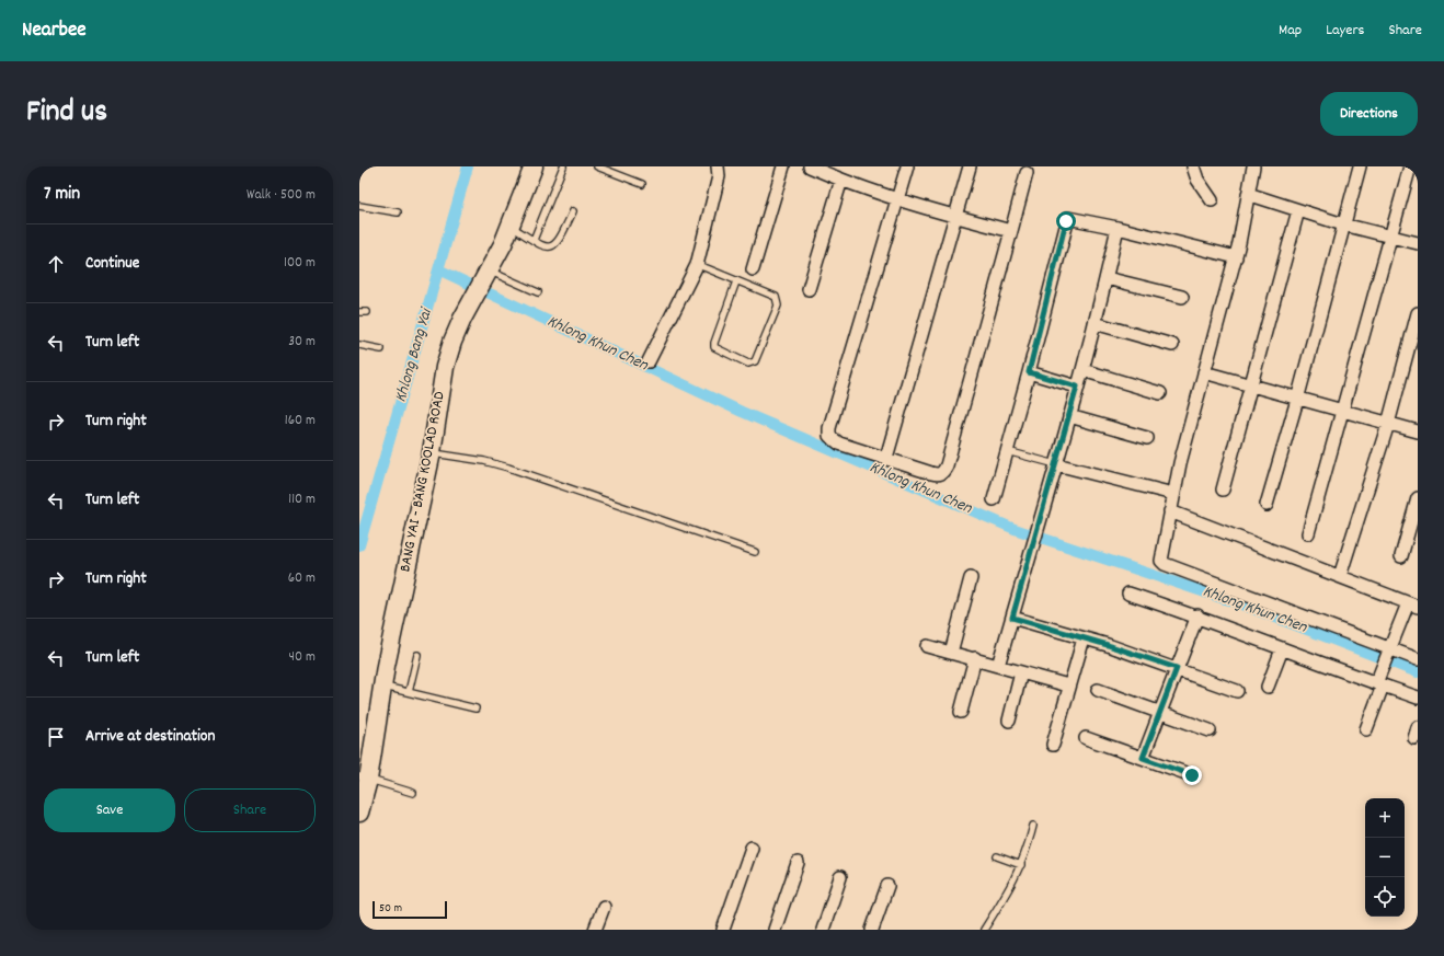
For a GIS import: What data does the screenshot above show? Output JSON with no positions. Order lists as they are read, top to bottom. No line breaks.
{"streets":{"street":["BANG YAI - BANG KOOLAD ROAD"]},"water":["Khlong Khun Chen","Khlong Bang Yai"],"scale_bar":"50 m","page":{"header":"Nearbee","nav":["Map","Layers","Share"],"title":"Find us","buttons":["Directions",["Save","Share"]],"heading":["7 min","Walk · 500 m"],"list":[["Continue","100 m"],["Turn left","30 m"],["Turn right","160 m"],["Turn left","110 m"],["Turn right","60 m"],["Turn left","40 m"],"Arrive at destination"],"map_buttons":["+","−"],"scale":"50 m"}}
